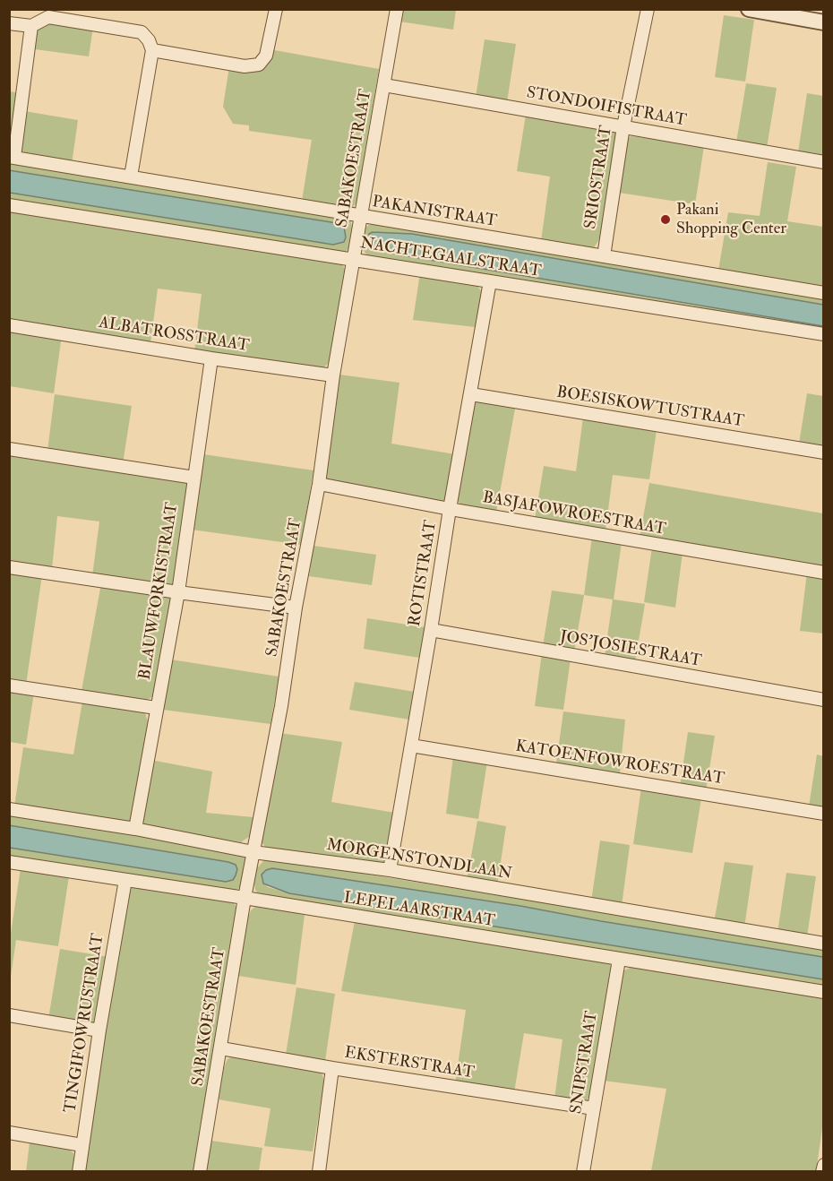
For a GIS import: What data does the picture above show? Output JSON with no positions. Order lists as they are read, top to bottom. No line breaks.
{"streets":{"street":["STONDOIFISTRAAT","SABAKOESTRAAT","SRIOSTRAAT","PAKANISTRAAT","NACHTEGAALSTRAAT","ALBATROSSTRAAT","BOESISKOWTUSTRAAT","BASJAFOWROESTRAAT","ROTISTRAAT","BLAUWFORKISTRAAT","JOS'JOSIESTRAAT","KATOENFOWROESTRAAT","MORGENSTONDLAAN","LEPELAARSTRAAT","TINGIFOWRUSTRAAT","SNIPSTRAAT","EKSTERSTRAAT"]},"crossings":[["STONDOIFISTRAAT","SABAKOESTRAAT"],["STONDOIFISTRAAT","SRIOSTRAAT"],["SABAKOESTRAAT","PAKANISTRAAT"],["SABAKOESTRAAT","NACHTEGAALSTRAAT"],["SABAKOESTRAAT","ALBATROSSTRAAT"],["SABAKOESTRAAT","BASJAFOWROESTRAAT"],["SABAKOESTRAAT","MORGENSTONDLAAN"],["SABAKOESTRAAT","LEPELAARSTRAAT"],["SABAKOESTRAAT","EKSTERSTRAAT"],["SRIOSTRAAT","PAKANISTRAAT"],["NACHTEGAALSTRAAT","ROTISTRAAT"],["ALBATROSSTRAAT","BLAUWFORKISTRAAT"],["BOESISKOWTUSTRAAT","ROTISTRAAT"],["BASJAFOWROESTRAAT","ROTISTRAAT"],["ROTISTRAAT","JOS'JOSIESTRAAT"],["ROTISTRAAT","KATOENFOWROESTRAAT"],["ROTISTRAAT","MORGENSTONDLAAN"],["BLAUWFORKISTRAAT","MORGENSTONDLAAN"],["LEPELAARSTRAAT","TINGIFOWRUSTRAAT"],["LEPELAARSTRAAT","SNIPSTRAAT"],["SNIPSTRAAT","EKSTERSTRAAT"]],"places":["Pakani Shopping Center"]}
